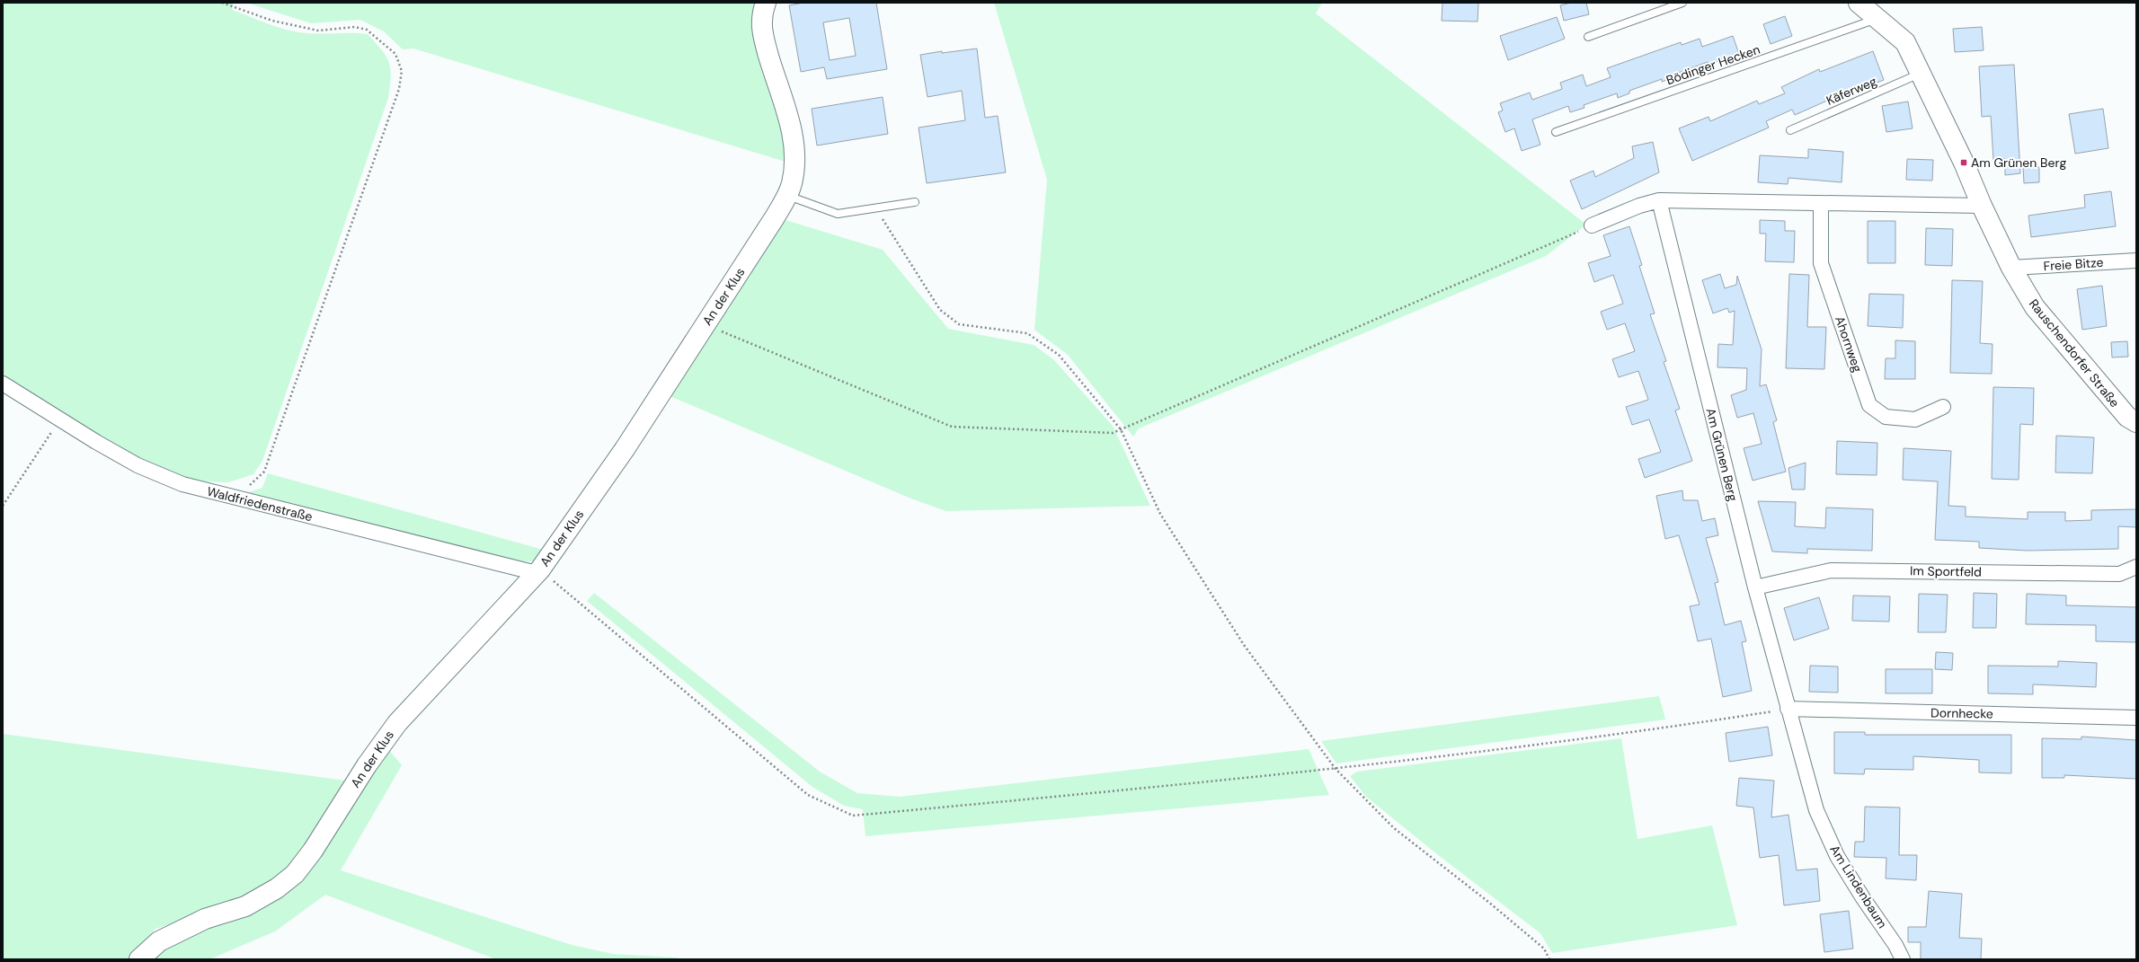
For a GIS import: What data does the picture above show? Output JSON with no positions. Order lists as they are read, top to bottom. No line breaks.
{"streets":{"street":["Freie Bitze","An der Klus","Ahornweg","Rauschendorfer Straße","Am Grünen Berg","Waldfriedenstraße","Im Sportfeld","Dornhecke","Am Lindenbaum"],"lane":["Bödinger Hecken","Käferweg"]},"crossings":[["Bödinger Hecken","Rauschendorfer Straße"],["Käferweg","Rauschendorfer Straße"],["Freie Bitze","Rauschendorfer Straße"],["An der Klus","Waldfriedenstraße"],["Am Grünen Berg","Im Sportfeld"],["Am Grünen Berg","Dornhecke"],["Am Grünen Berg","Am Lindenbaum"],["Dornhecke","Am Lindenbaum"]],"places":{"transit":["Am Grünen Berg"]}}
